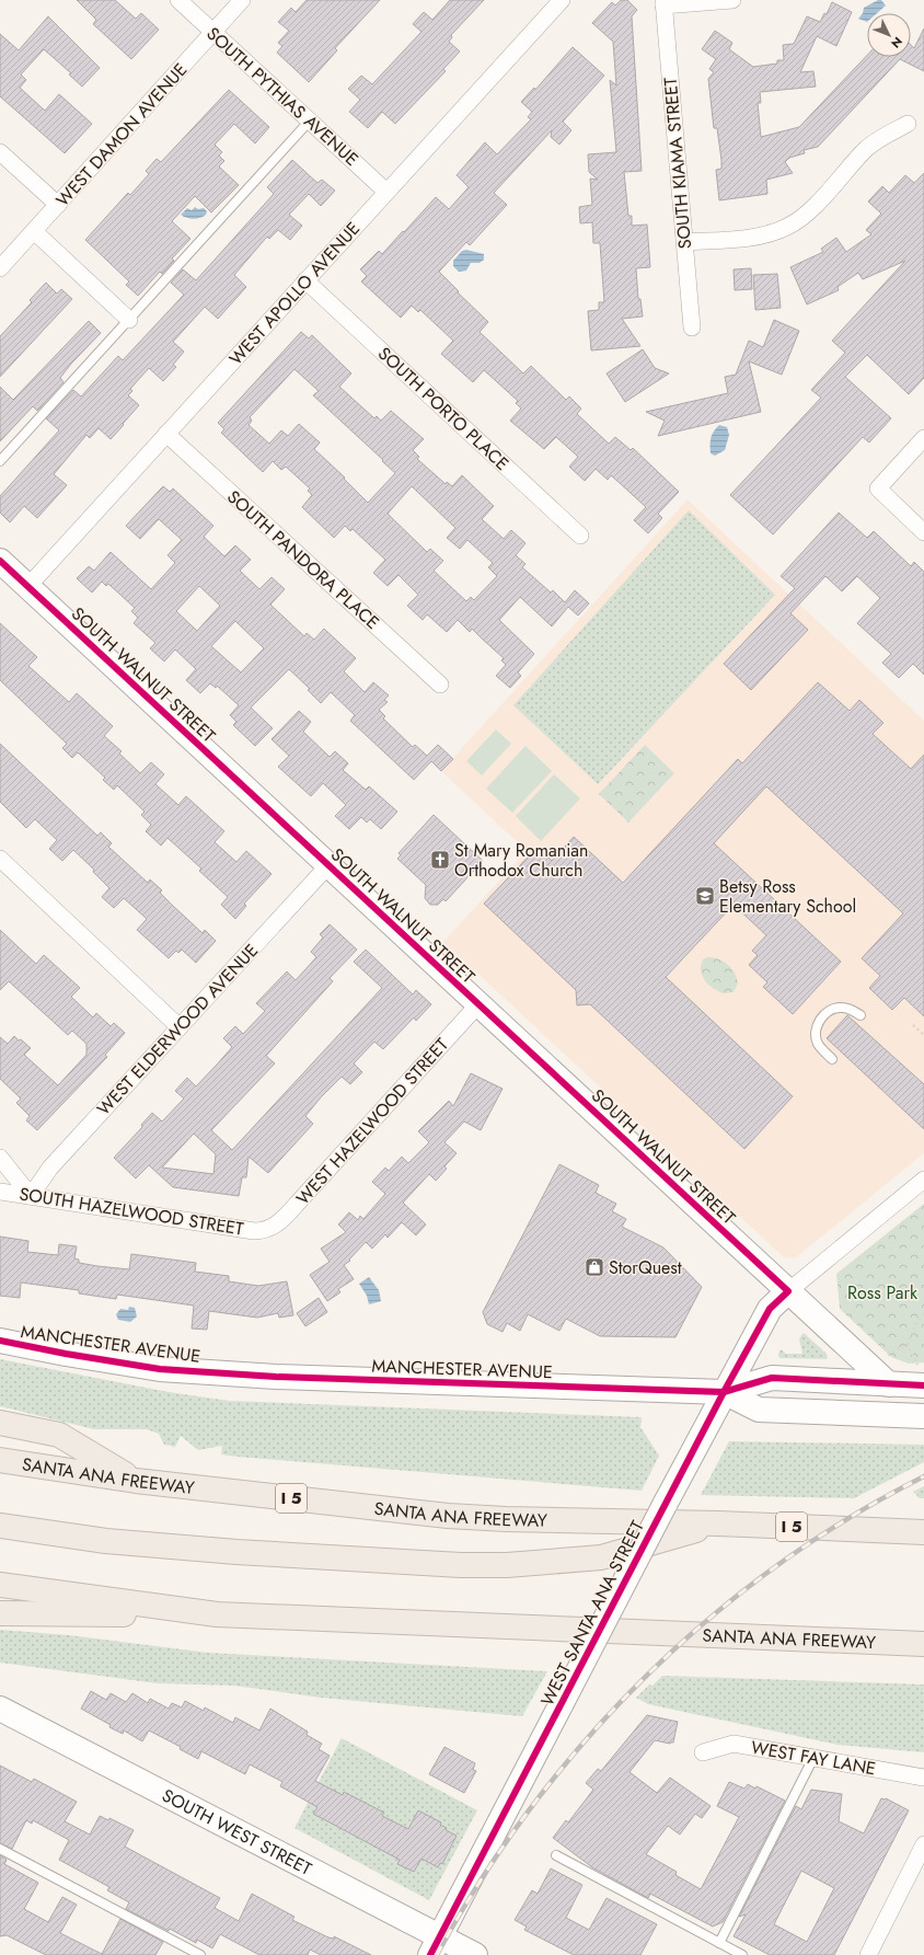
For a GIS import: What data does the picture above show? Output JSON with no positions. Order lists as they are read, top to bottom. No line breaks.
{"streets":{"highway":["SANTA ANA FREEWAY","I 5"],"street":["SOUTH PYTHIAS AVENUE","WEST DAMON AVENUE","SOUTH KIAMA STREET","WEST APOLLO AVENUE","SOUTH PORTO PLACE","SOUTH PANDORA PLACE","SOUTH WALNUT STREET","WEST ELDERWOOD AVENUE","WEST HAZELWOOD STREET","SOUTH HAZELWOOD STREET","MANCHESTER AVENUE","WEST SANTA ANA STREET","WEST FAY LANE","SOUTH WEST STREET"]},"crossings":[["SOUTH PYTHIAS AVENUE","WEST DAMON AVENUE"],["SOUTH PYTHIAS AVENUE","WEST APOLLO AVENUE"],["WEST APOLLO AVENUE","SOUTH PORTO PLACE"],["WEST APOLLO AVENUE","SOUTH PANDORA PLACE"],["WEST APOLLO AVENUE","SOUTH WALNUT STREET"],["SOUTH WALNUT STREET","WEST ELDERWOOD AVENUE"],["SOUTH WALNUT STREET","WEST HAZELWOOD STREET"],["SOUTH WALNUT STREET","MANCHESTER AVENUE"],["SOUTH WALNUT STREET","WEST SANTA ANA STREET"],["WEST ELDERWOOD AVENUE","SOUTH HAZELWOOD STREET"],["WEST HAZELWOOD STREET","SOUTH HAZELWOOD STREET"],["MANCHESTER AVENUE","WEST SANTA ANA STREET"],["WEST SANTA ANA STREET","SOUTH WEST STREET"]],"parks":["Ross Park"],"places":{"church":["St Mary Romanian Orthodox Church"],"school or university":["Betsy Ross Elementary School"],"shop":["StorQuest"]},"north":"bottom right"}
